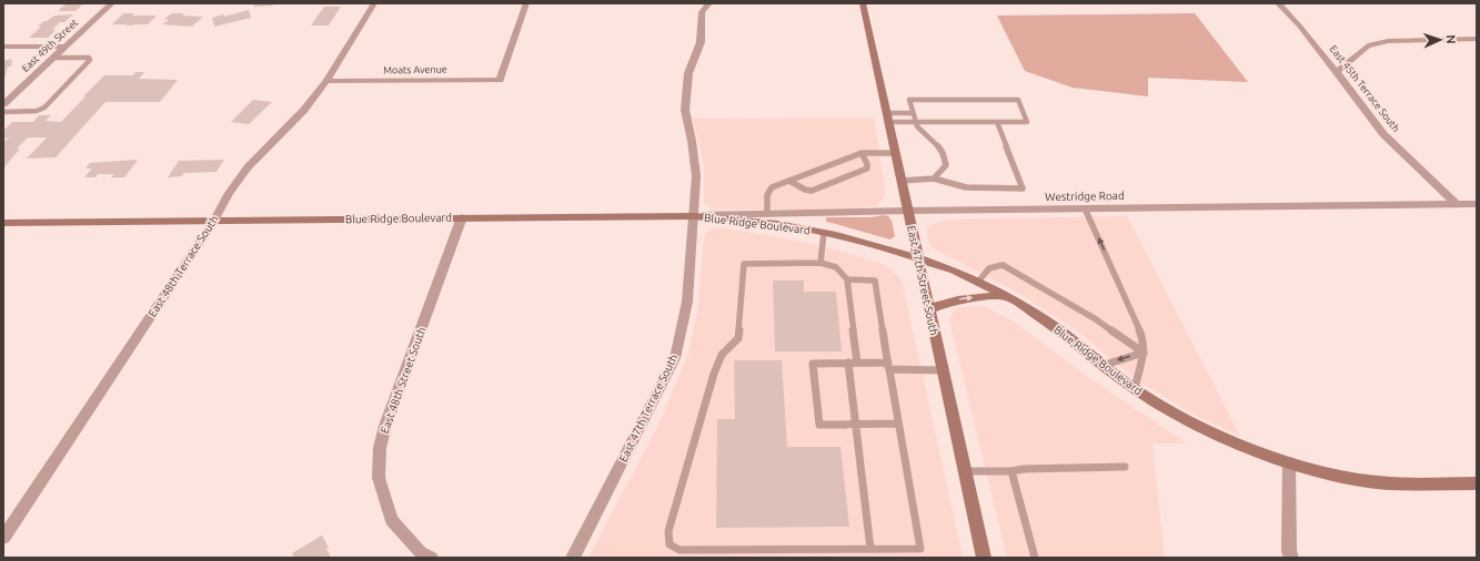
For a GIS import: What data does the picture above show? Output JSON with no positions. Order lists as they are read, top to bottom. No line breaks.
{"streets":{"street":["East 49th Street","Moats Avenue","East 45th Terrace South","Westridge Road","Blue Ridge Boulevard","East 48th Terrace South","East 47th Street South","East 48th Street South","East 47th Terrace South"]},"crossings":[["Moats Avenue","East 48th Terrace South"],["East 45th Terrace South","Westridge Road"],["Westridge Road","Blue Ridge Boulevard"],["Westridge Road","East 47th Street South"],["Westridge Road","East 47th Terrace South"],["Blue Ridge Boulevard","East 48th Terrace South"],["Blue Ridge Boulevard","East 47th Street South"],["Blue Ridge Boulevard","East 48th Street South"],["Blue Ridge Boulevard","East 47th Terrace South"]],"north":"right"}
